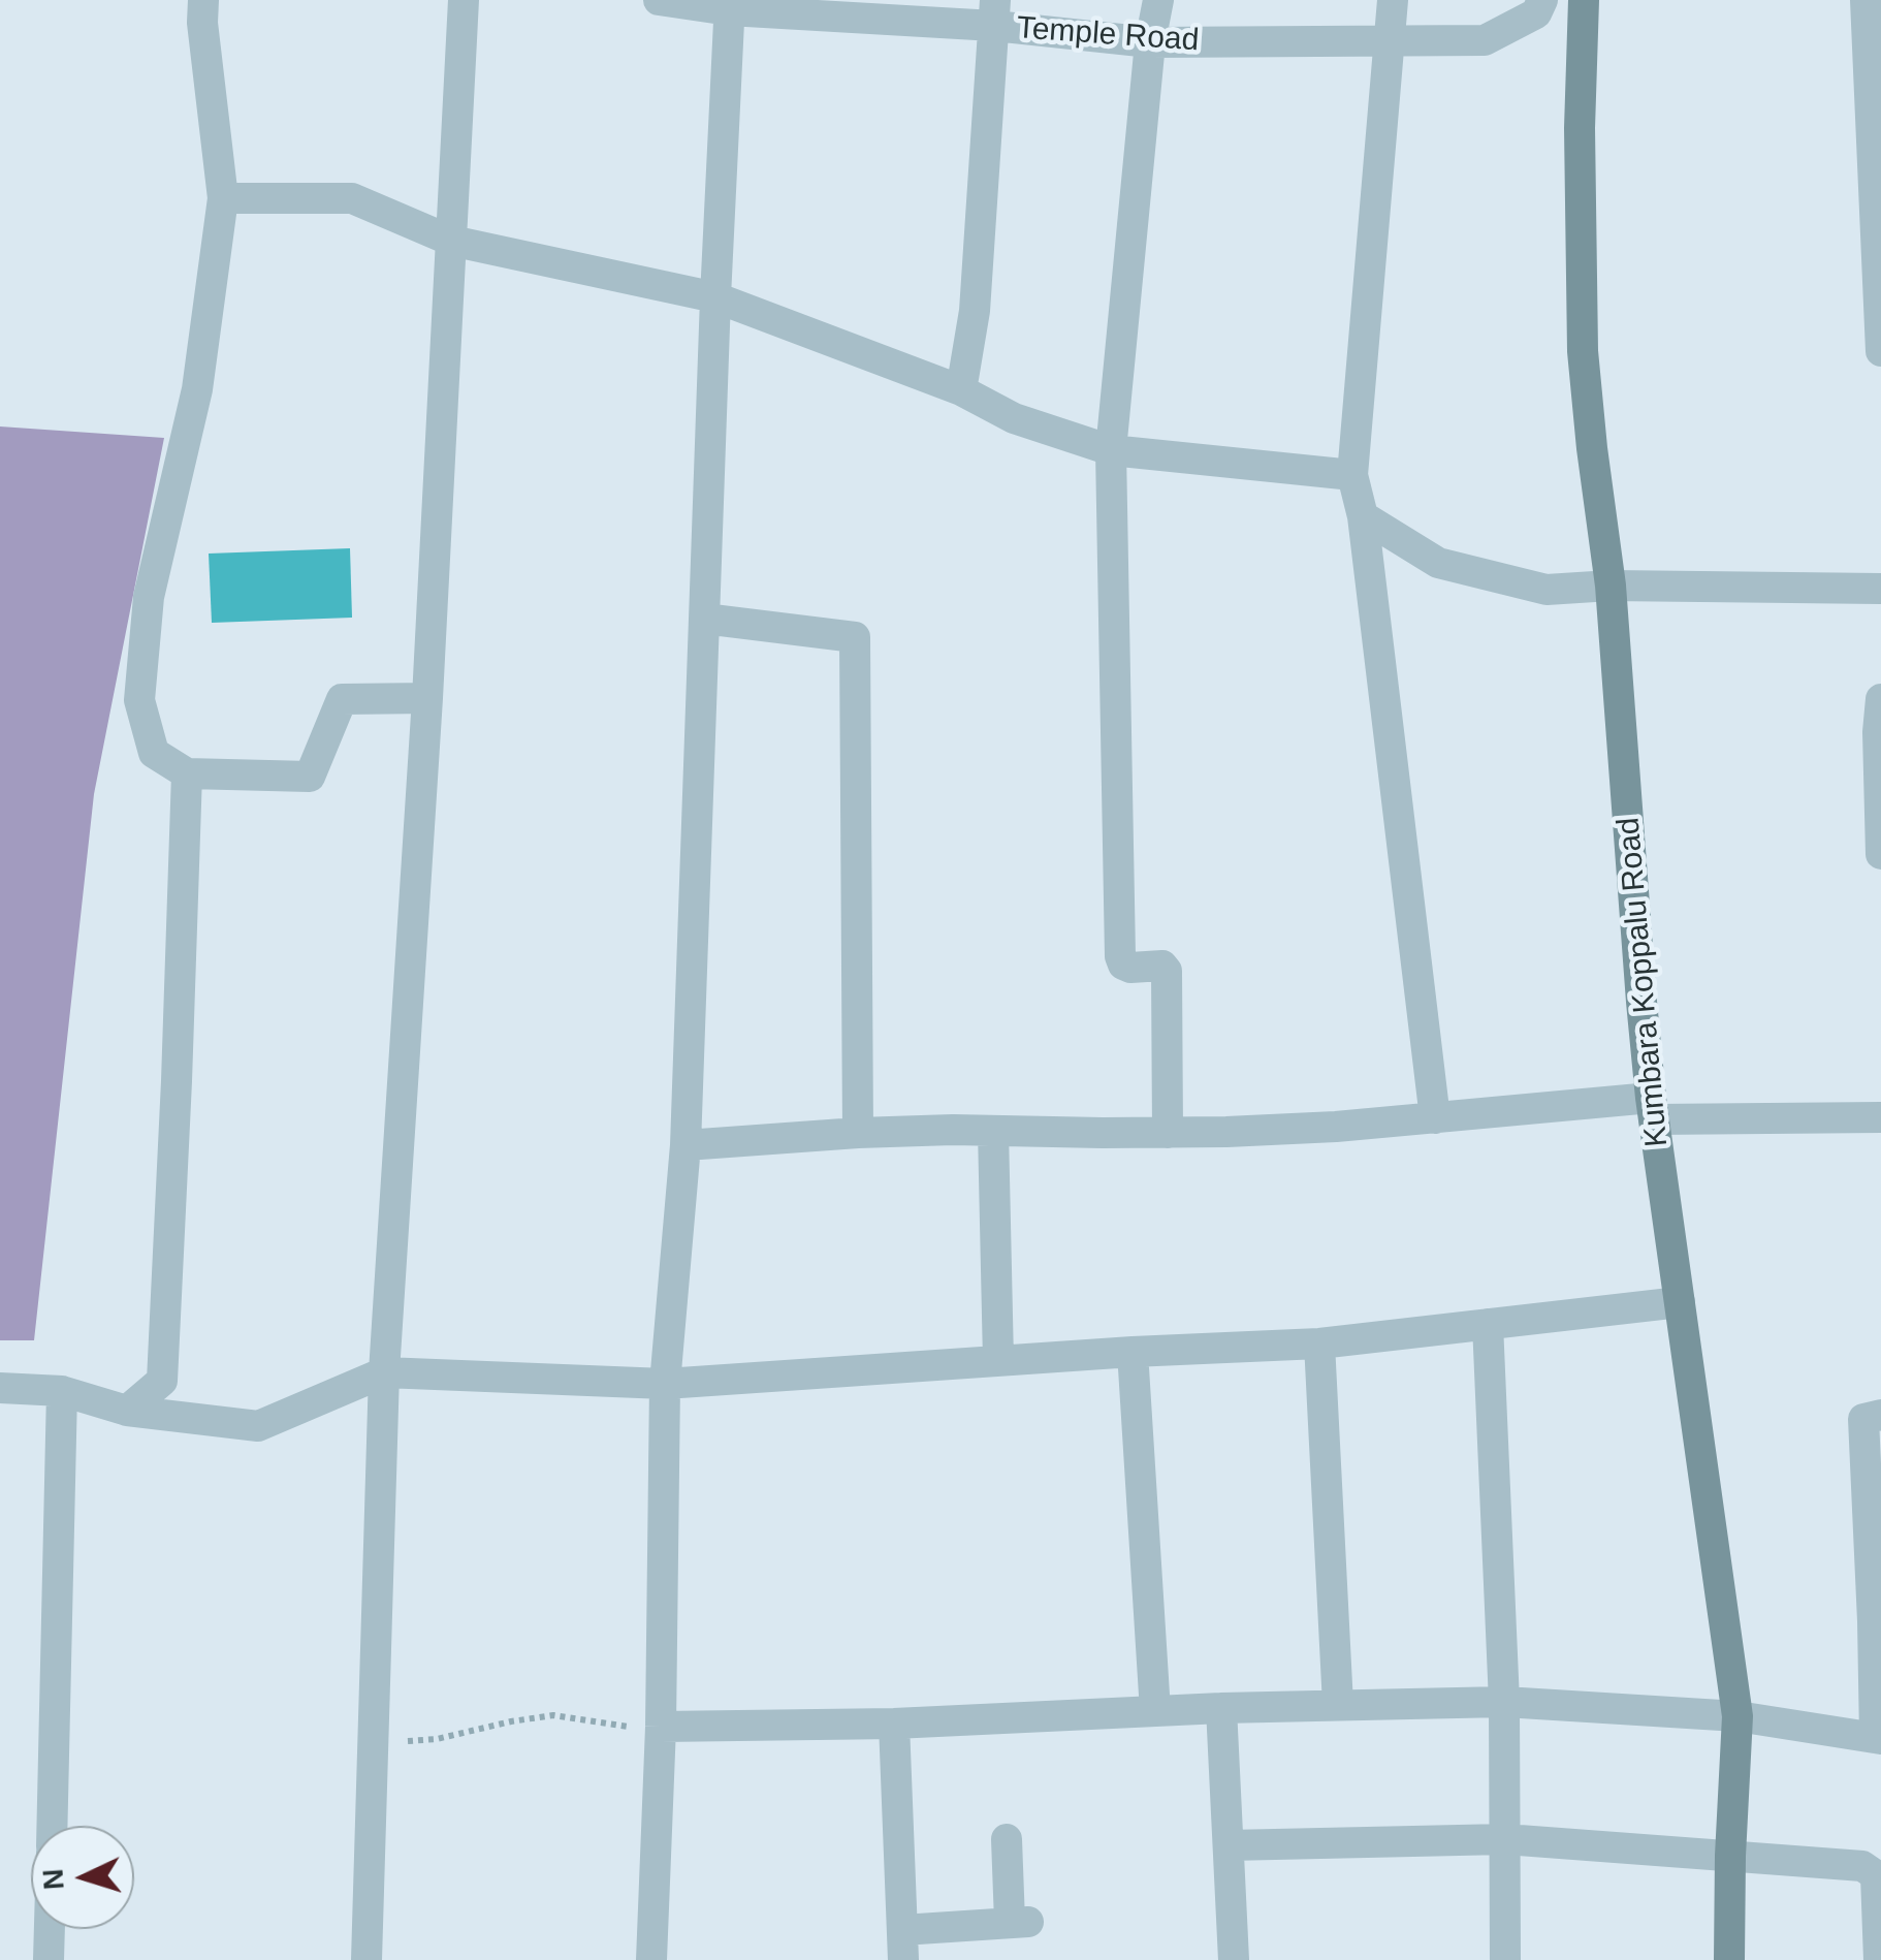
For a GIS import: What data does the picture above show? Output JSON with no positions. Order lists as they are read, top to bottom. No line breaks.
{"streets":{"street":["Temple Road","Kumbara Koppalu Road"]},"north":"left"}
